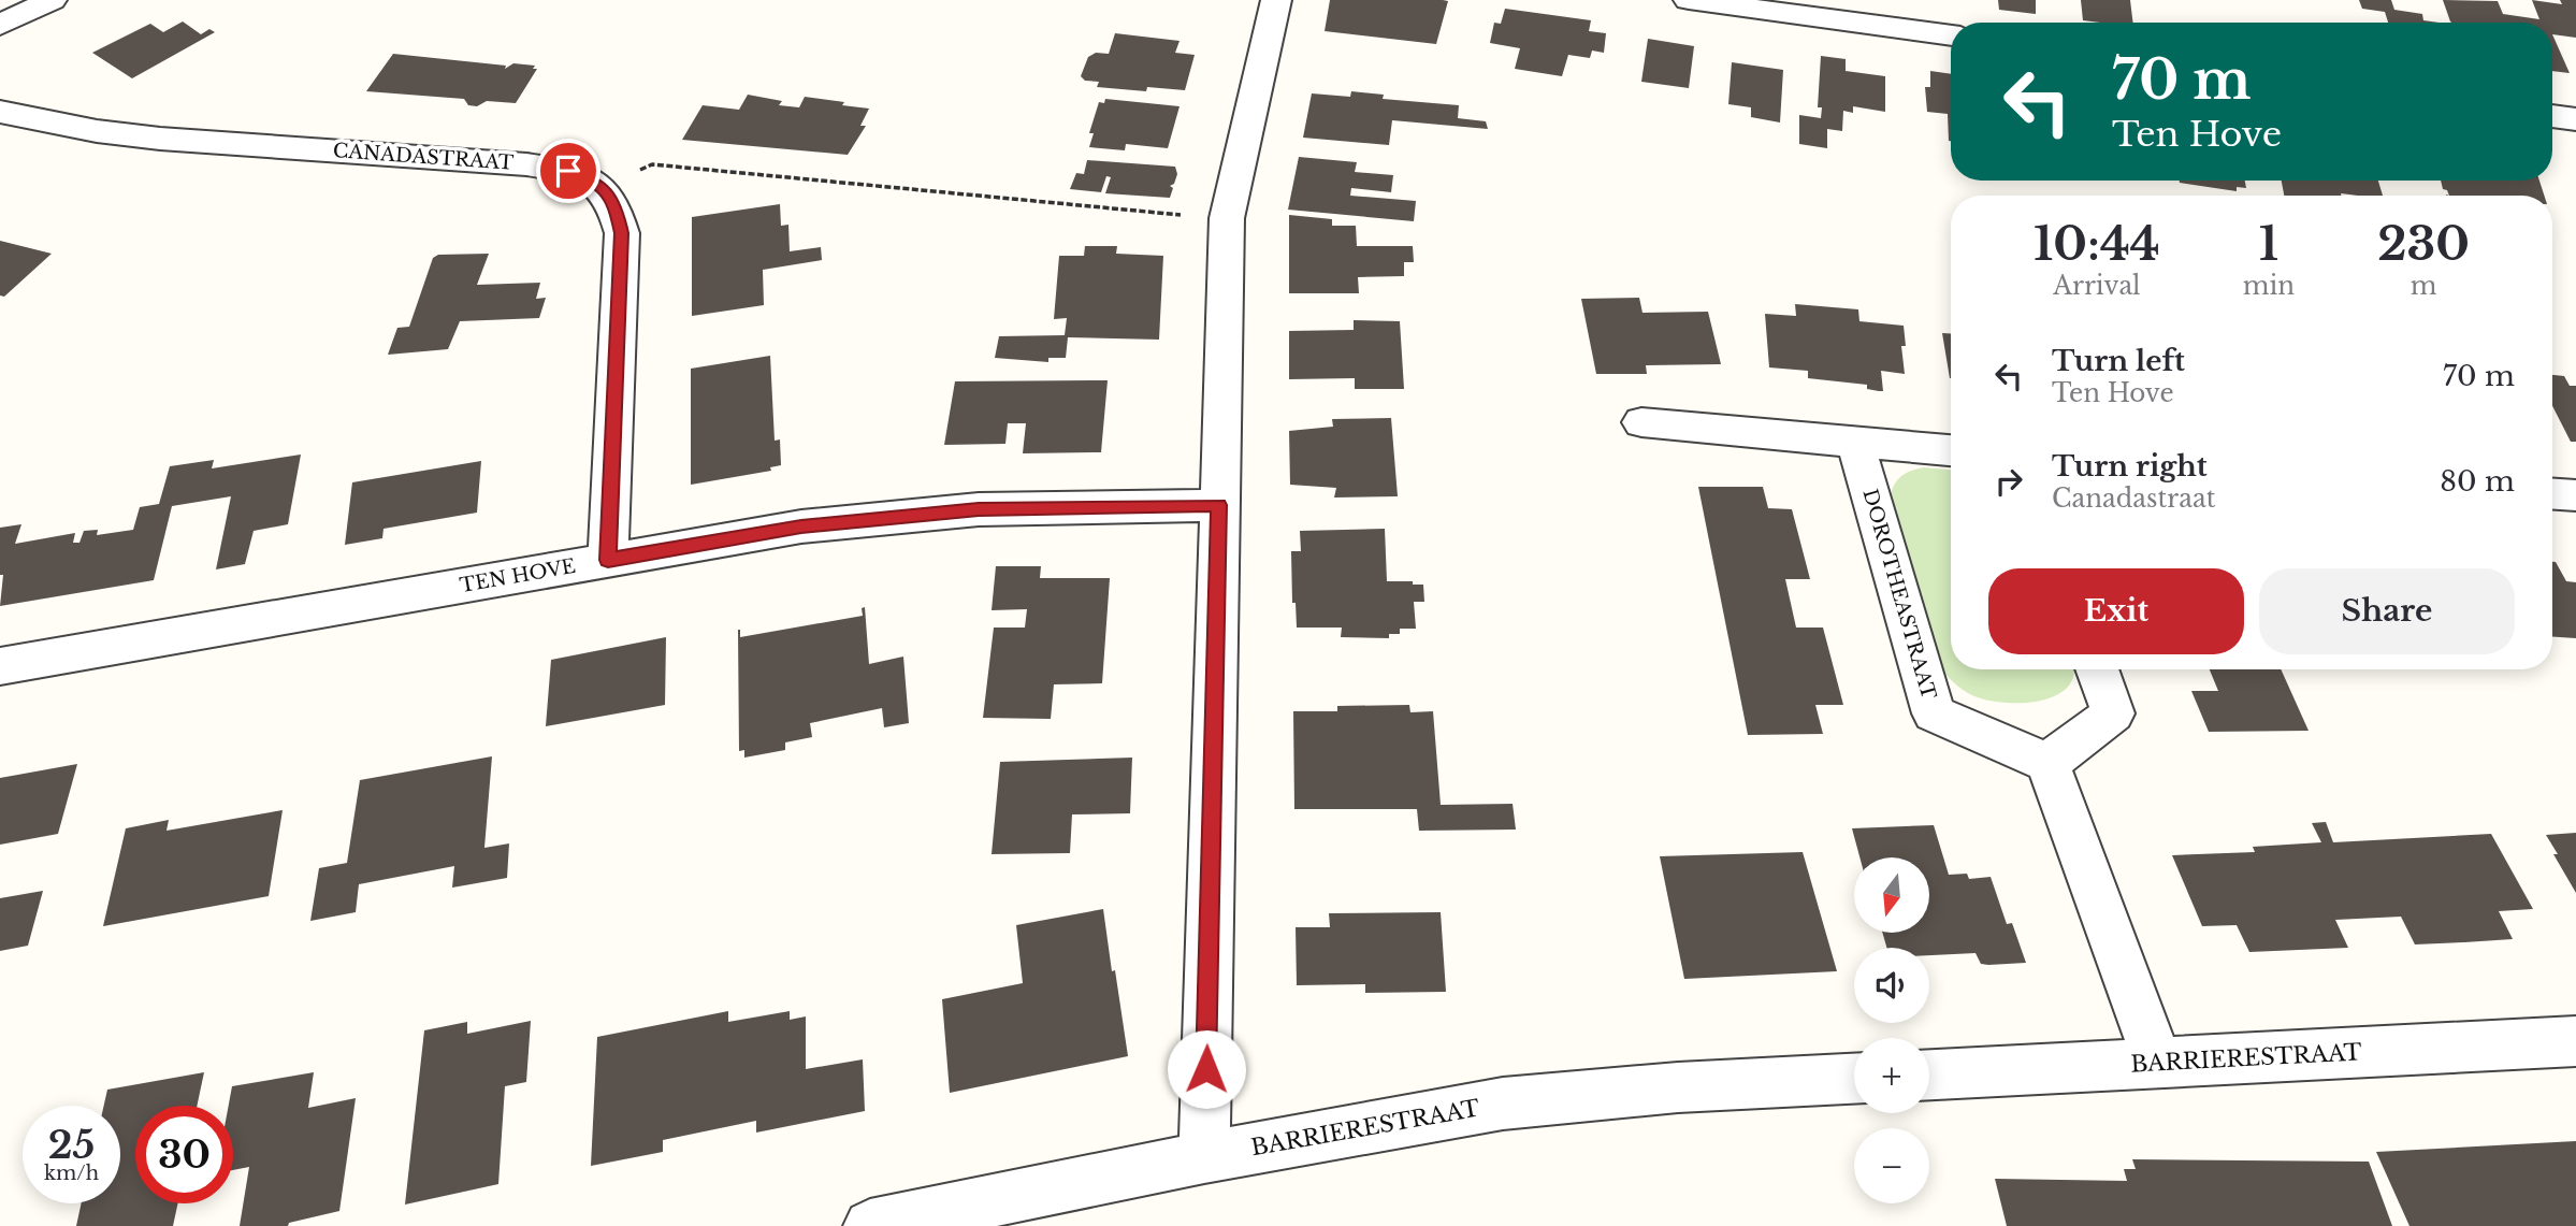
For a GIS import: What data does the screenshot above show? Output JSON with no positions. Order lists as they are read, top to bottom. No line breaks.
{"streets":{"street":["CANADASTRAAT","TEN HOVE","DOROTHEASTRAAT","BARRIERESTRAAT"]},"north":"bottom","page":{"turn":["70 m","Ten Hove"],"eta":["10:44","Arrival","1","min","230","m"],"list":[{"name":"Turn left","note":"Ten Hove","value":"70 m"},{"name":"Turn right","note":"Canadastraat","value":"80 m"}],"buttons":["Exit","Share"],"map_buttons":["+","−"],"speed":"25 km/h","limit":"30"}}
